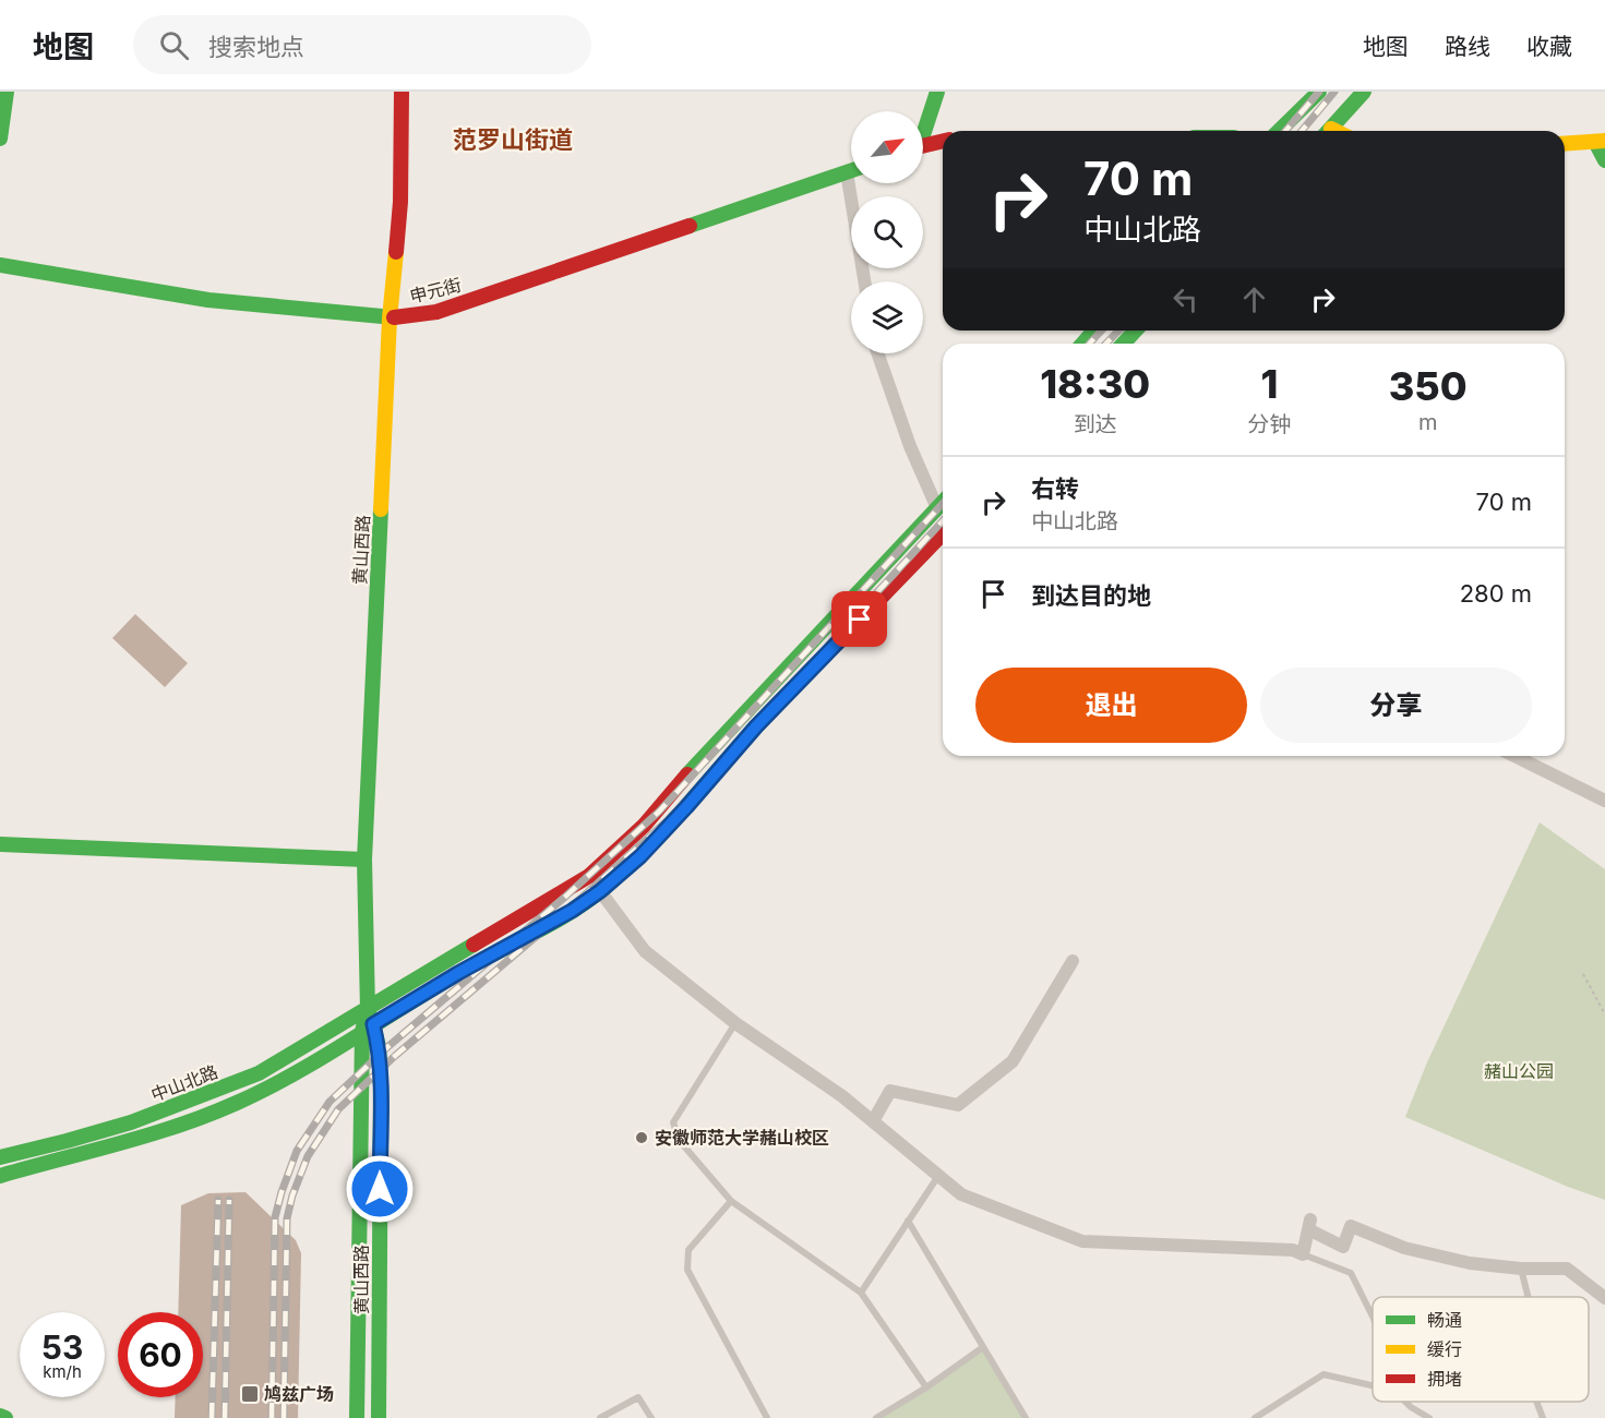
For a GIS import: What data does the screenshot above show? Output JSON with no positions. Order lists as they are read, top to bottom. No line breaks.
{"streets":{"main road":["申元街","黄山西路","中山北路"]},"crossings":[["申元街","黄山西路"],["黄山西路","中山北路"]],"districts":["范罗山街道"],"parks":["赭山公园"],"places":{"other":["安徽师范大学赭山校区"],"transit":["鸠兹广场"]},"legend":["畅通","缓行","拥堵"],"north":"top right","page":{"header":"地图","search":"搜索地点","nav":["地图","路线","收藏"],"turn":["70 m","中山北路"],"eta":["18:30","到达","1","分钟","350","m"],"list":[{"name":"右转","note":"中山北路","value":"70 m"},{"name":"到达目的地","value":"280 m"}],"buttons":["退出","分享"],"speed":"53 km/h","limit":"60"}}
